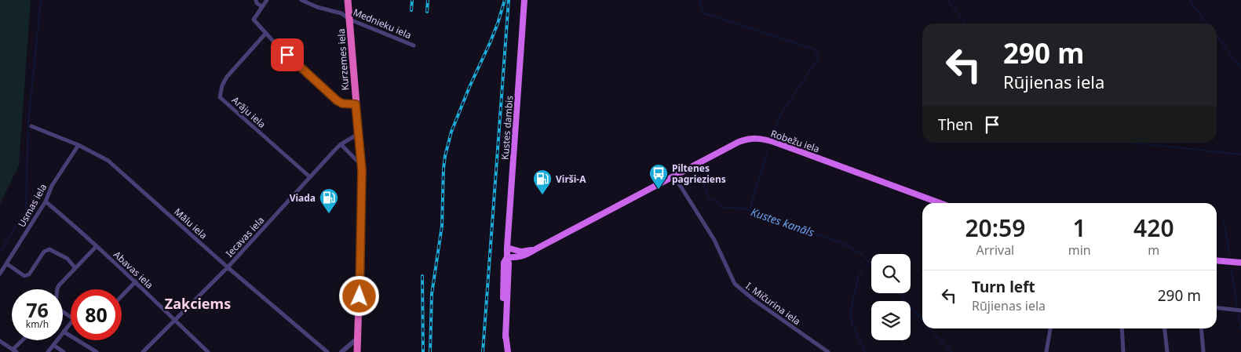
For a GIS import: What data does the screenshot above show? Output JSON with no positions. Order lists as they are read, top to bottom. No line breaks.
{"streets":{"highway":["Kurzemes iela"],"main road":["Kustes dambis","Robežu iela"],"street":["Mednieku iela","Arāju iela","Usmas iela","Mālu iela","Iecavas iela","Abavas iela","I. Mičurina iela"]},"crossings":[["Mednieku iela","Kurzemes iela"],["Kurzemes iela","Iecavas iela"],["Arāju iela","Iecavas iela"],["Kustes dambis","Robežu iela"],["Robežu iela","I. Mičurina iela"],["Usmas iela","Mālu iela"],["Usmas iela","Abavas iela"],["Mālu iela","Iecavas iela"],["Iecavas iela","Abavas iela"]],"districts":["Zaķciems"],"water":["Kustes kanāls"],"places":{"bus stop":["Piltenes pagrieziens"],"fuel station":["Virši-A","Viada"]},"page":{"turn":["290 m","Rūjienas iela"],"then":"Then","eta":["20:59","Arrival","1","min","420","m"],"list":[{"name":"Turn left","note":"Rūjienas iela","value":"290 m"}],"speed":"76 km/h","limit":"80"}}
